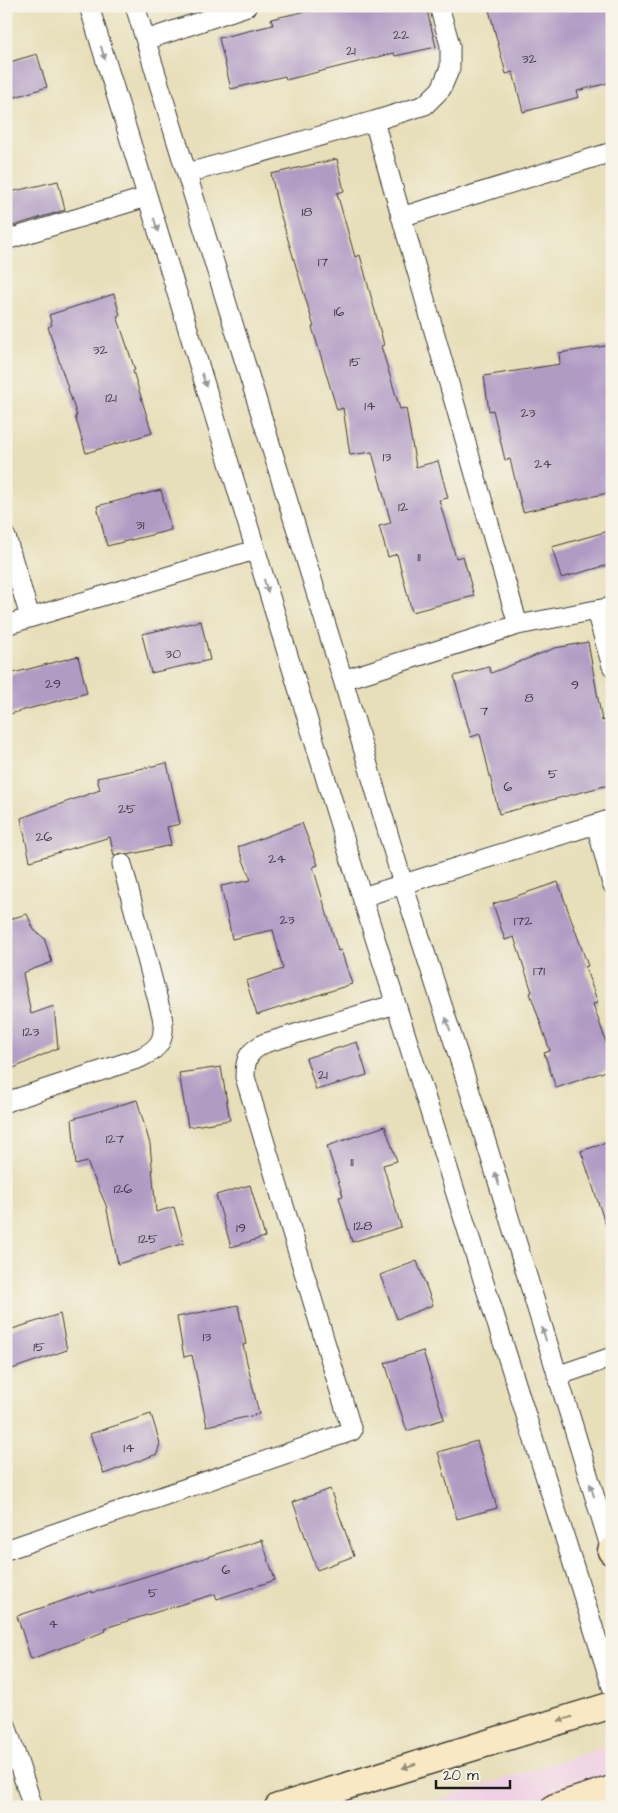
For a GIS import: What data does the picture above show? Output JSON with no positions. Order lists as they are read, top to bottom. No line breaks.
{"house_numbers":["22","21","32","18","17","16","32","15","121","14","23","13","24","12","31","11","30","29","9","8","7","5","6","25","26","24","23","172","171","123","21","127","11","126","128","19","125","13","15","14","6","5","4"],"scale_bar":"20 m"}
